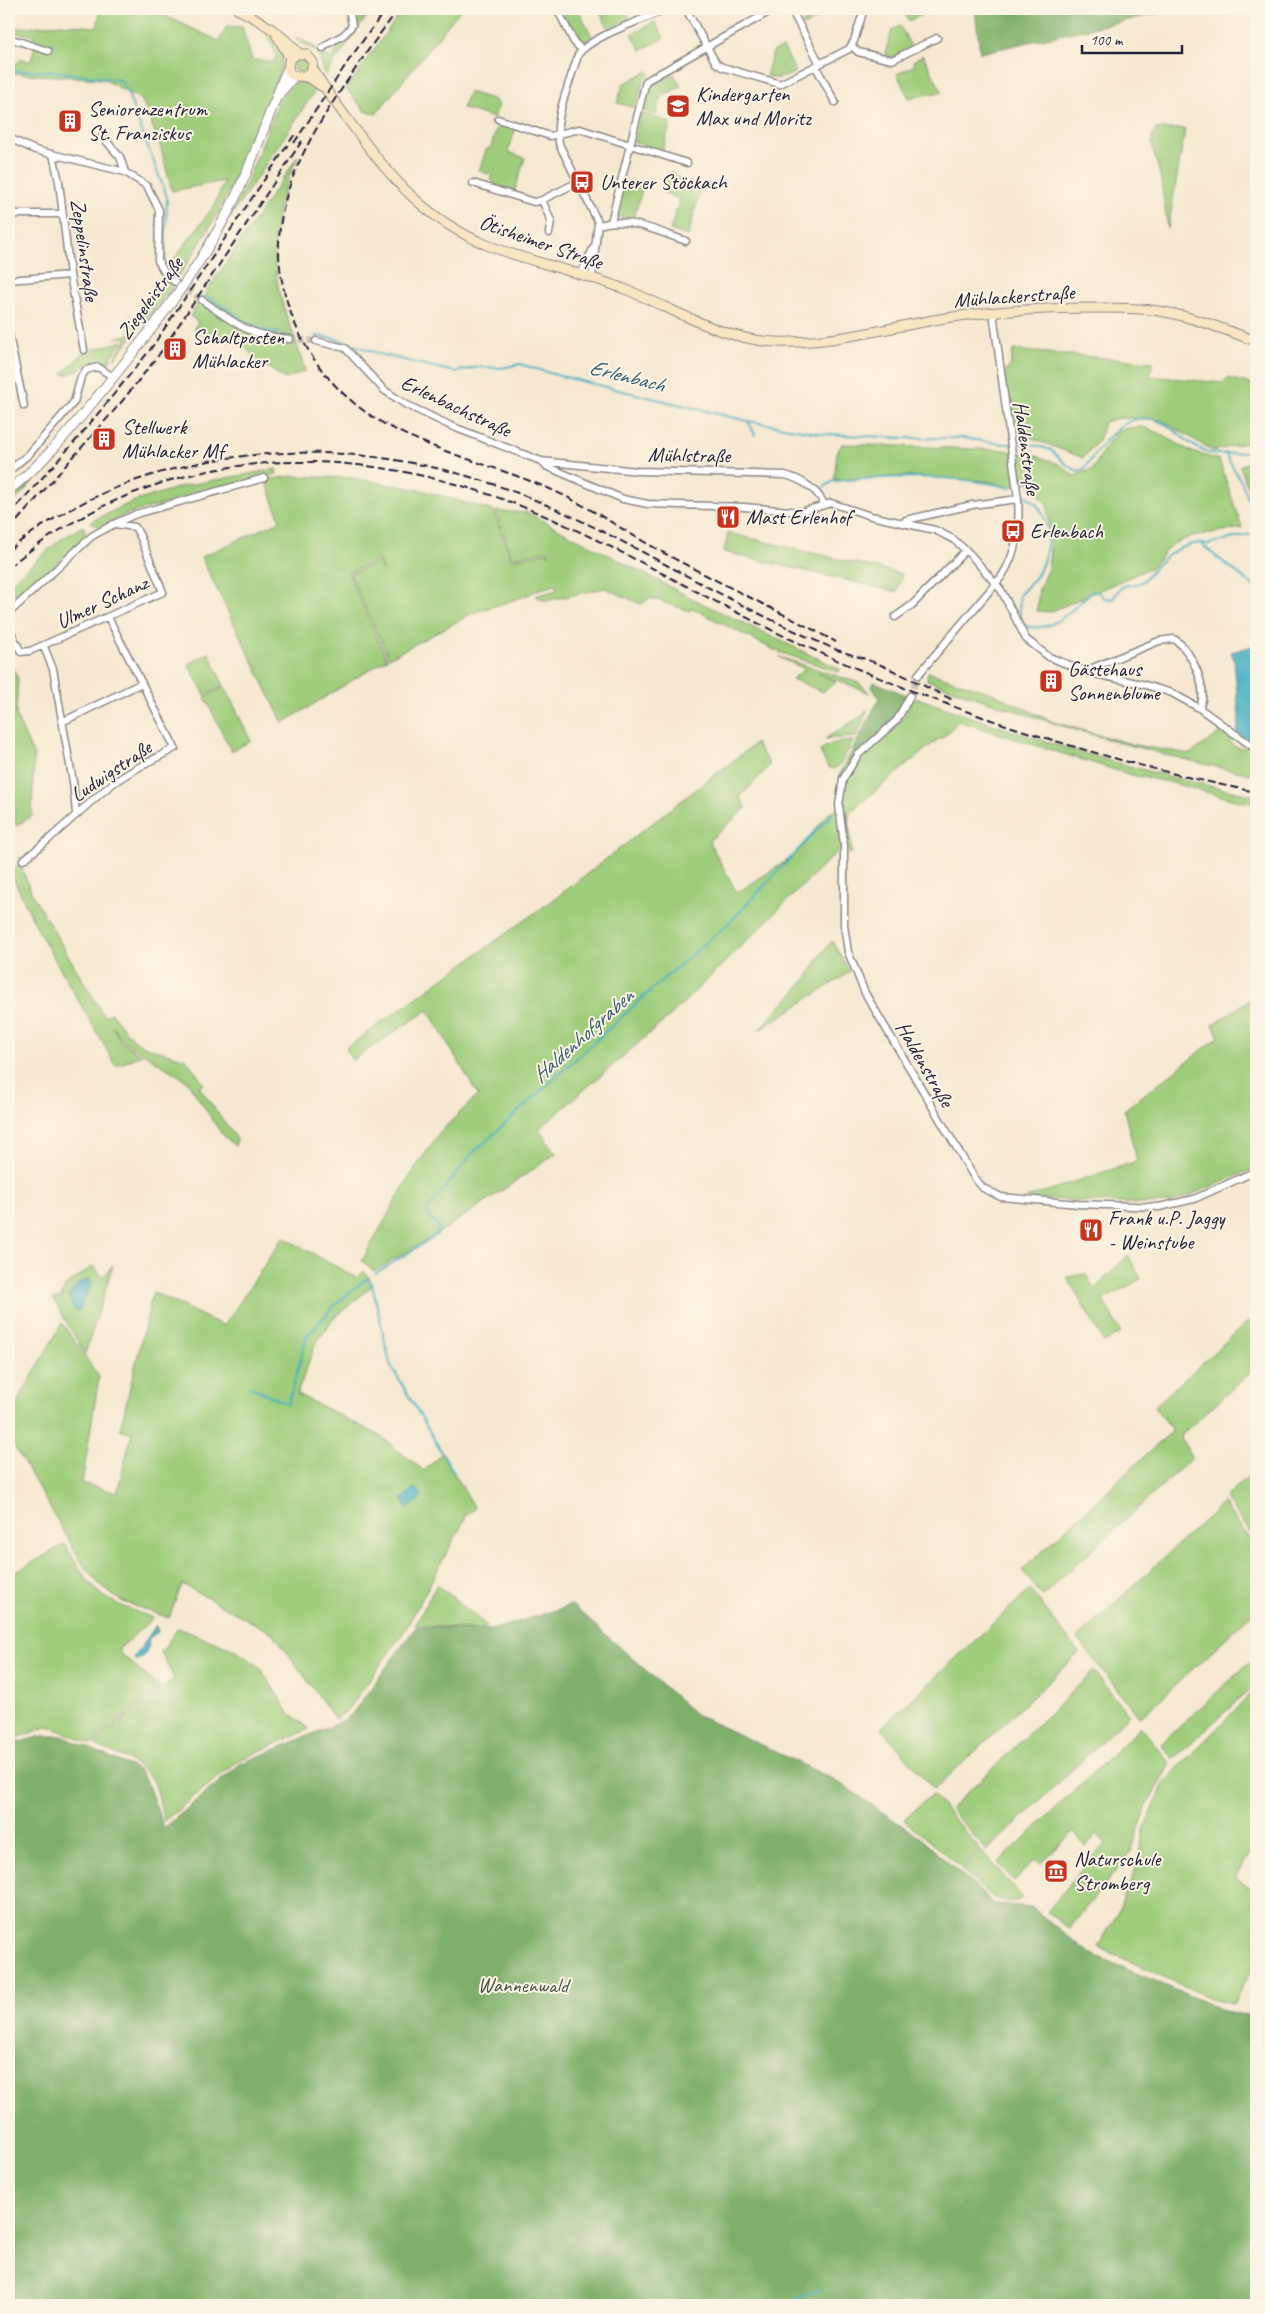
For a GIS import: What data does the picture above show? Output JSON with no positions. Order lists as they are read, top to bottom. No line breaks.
{"streets":{"main road":["Ötisheimer Straße","Mühlackerstraße"],"street":["Zeppelinstraße","Ziegeleistraße","Erlenbachstraße","Haldenstraße","Mühlstraße","Ulmer Schanz","Ludwigstraße"]},"crossings":[["Ötisheimer Straße","Mühlackerstraße"],["Ötisheimer Straße","Ziegeleistraße"],["Mühlackerstraße","Haldenstraße"],["Erlenbachstraße","Mühlstraße"],["Ulmer Schanz","Ludwigstraße"]],"water":["Erlenbach","Haldenhofgraben"],"parks":["Wannenwald"],"places":{"school or university":["Kindergarten Max und Moritz"],"building":["Seniorenzentrum St. Franziskus","Schaltposten Mühlacker","Stellwerk Mühlacker Mf","Gästehaus Sonnenblume"],"bus stop":["Unterer Stöckach","Erlenbach"],"restaurant":["Mast Erlenhof","Frank u.P. Jaggy - Weinstube"],"museum":["Naturschule Stromberg"]},"scale_bar":"100 m"}
